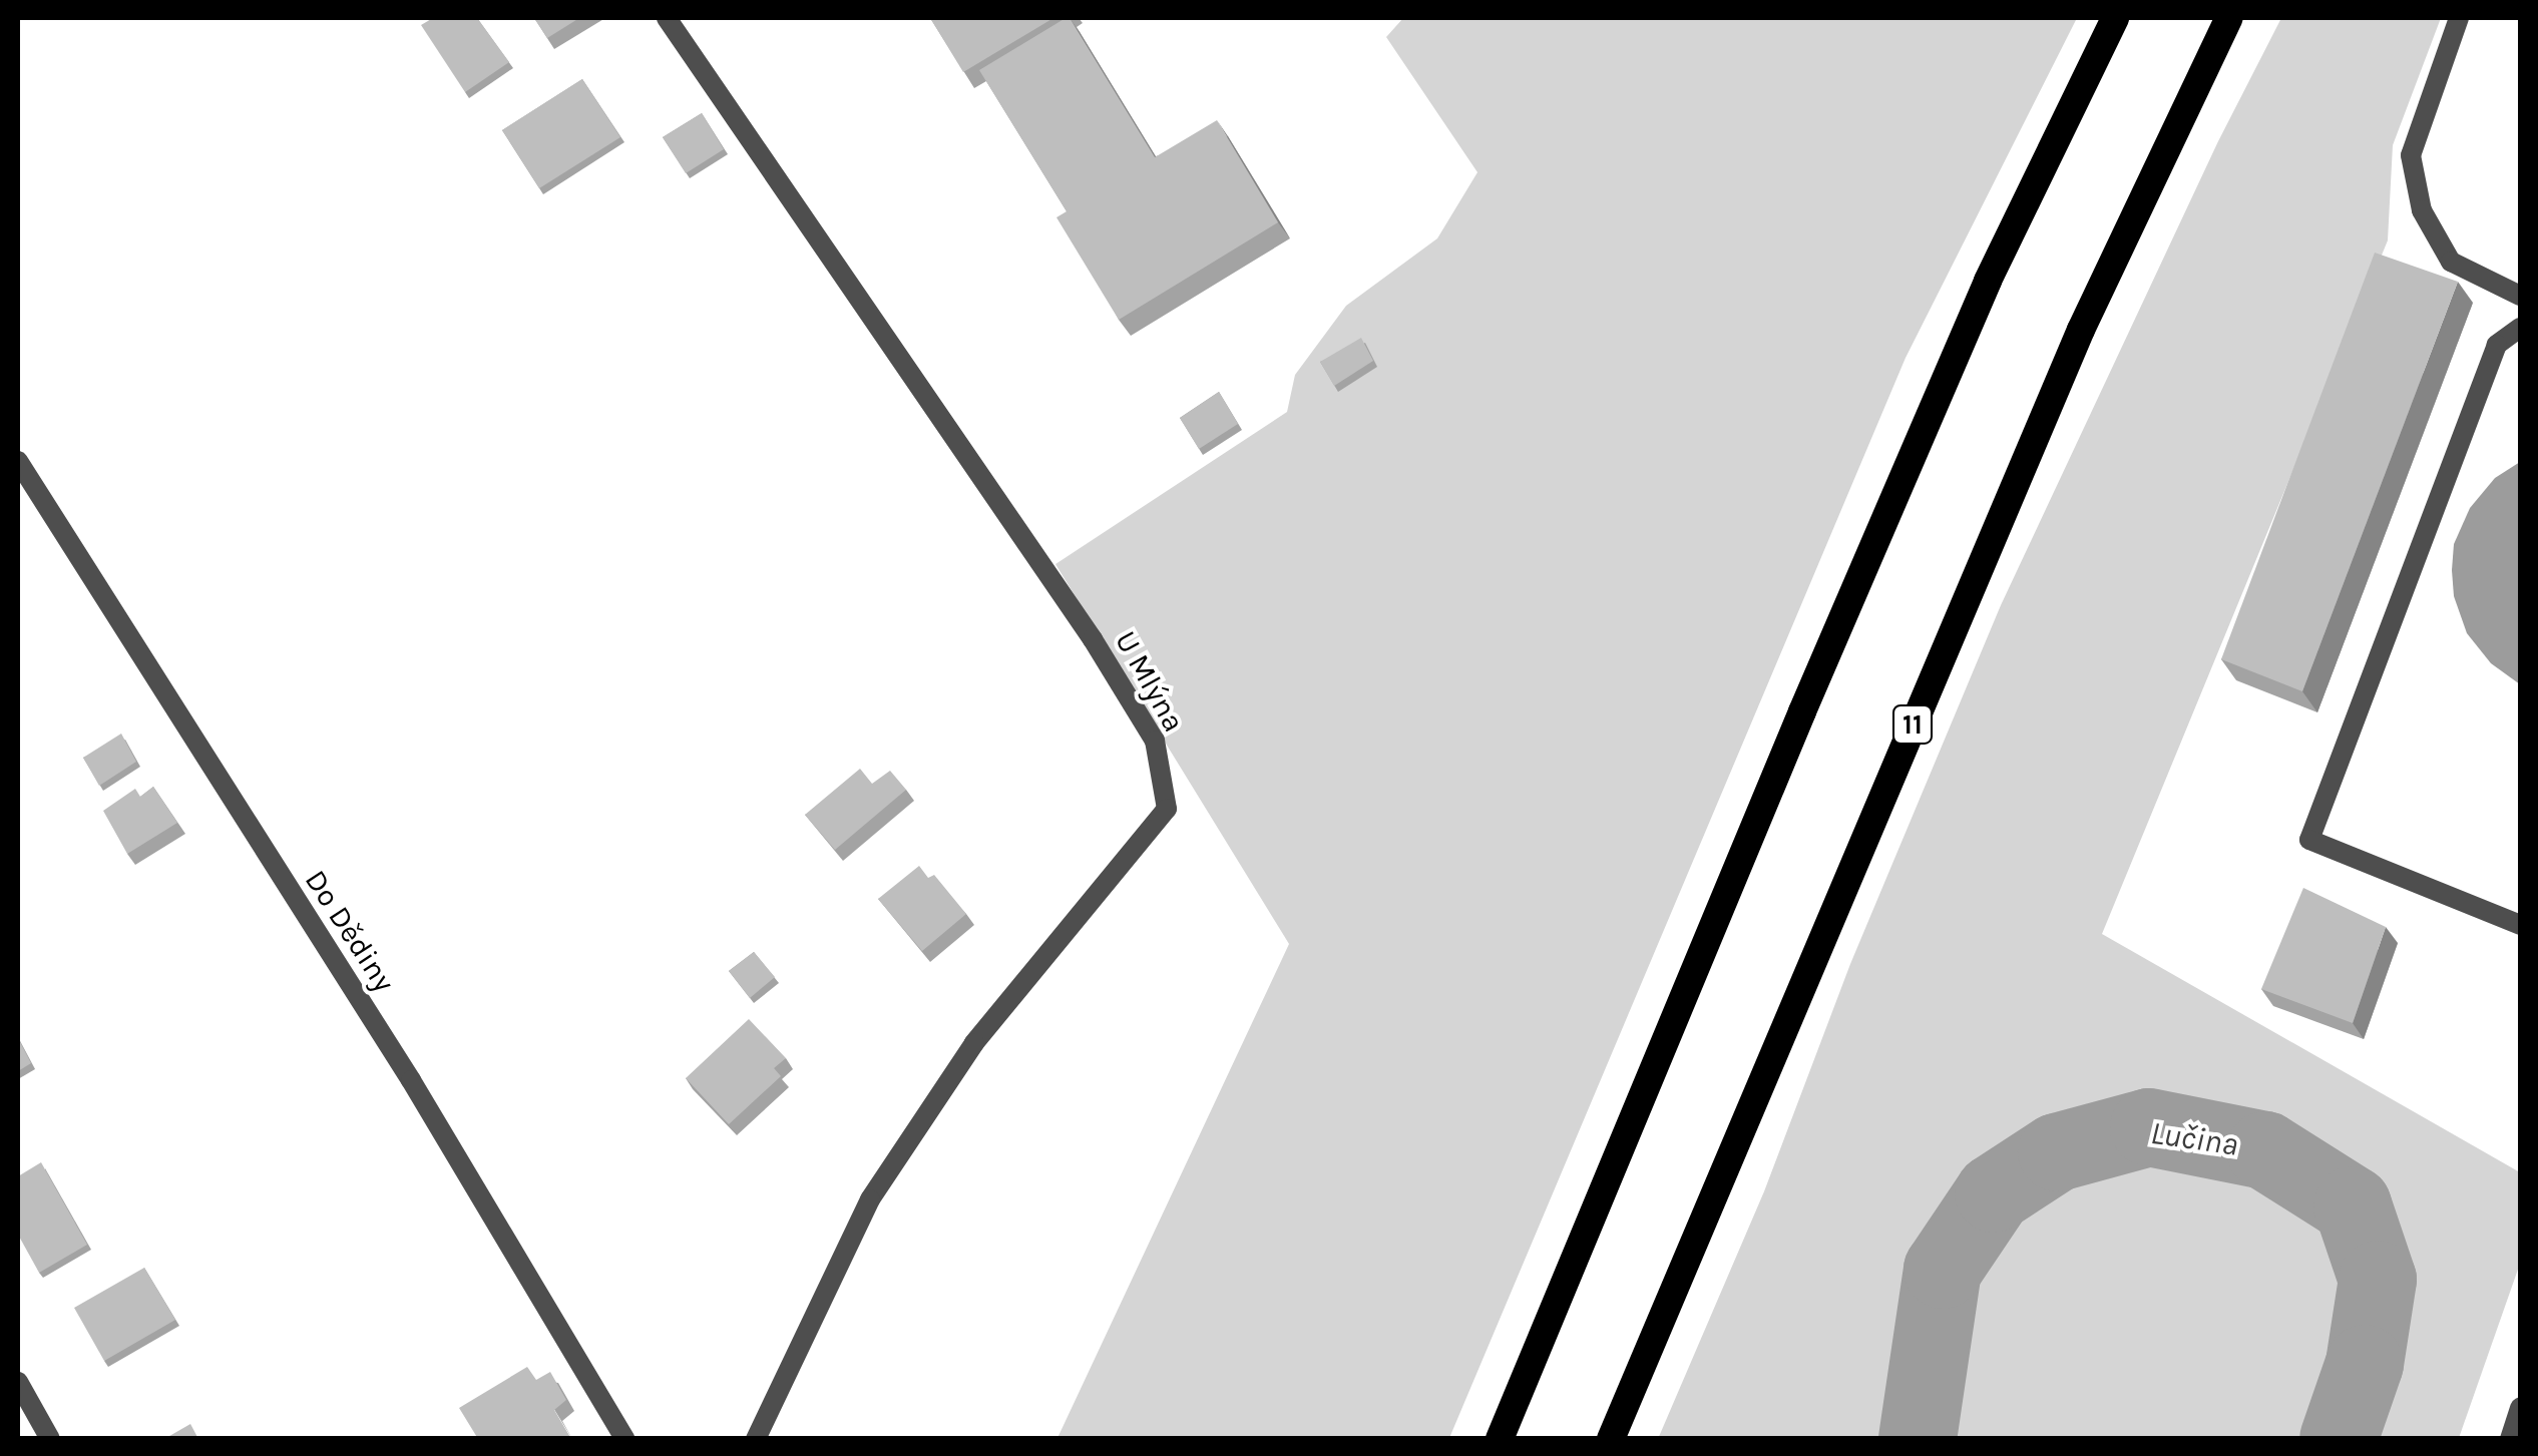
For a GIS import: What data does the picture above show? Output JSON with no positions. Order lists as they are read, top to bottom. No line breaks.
{"streets":{"highway":["11"],"street":["U Mlýna","Do Dědiny"]},"water":["Lučina"]}
